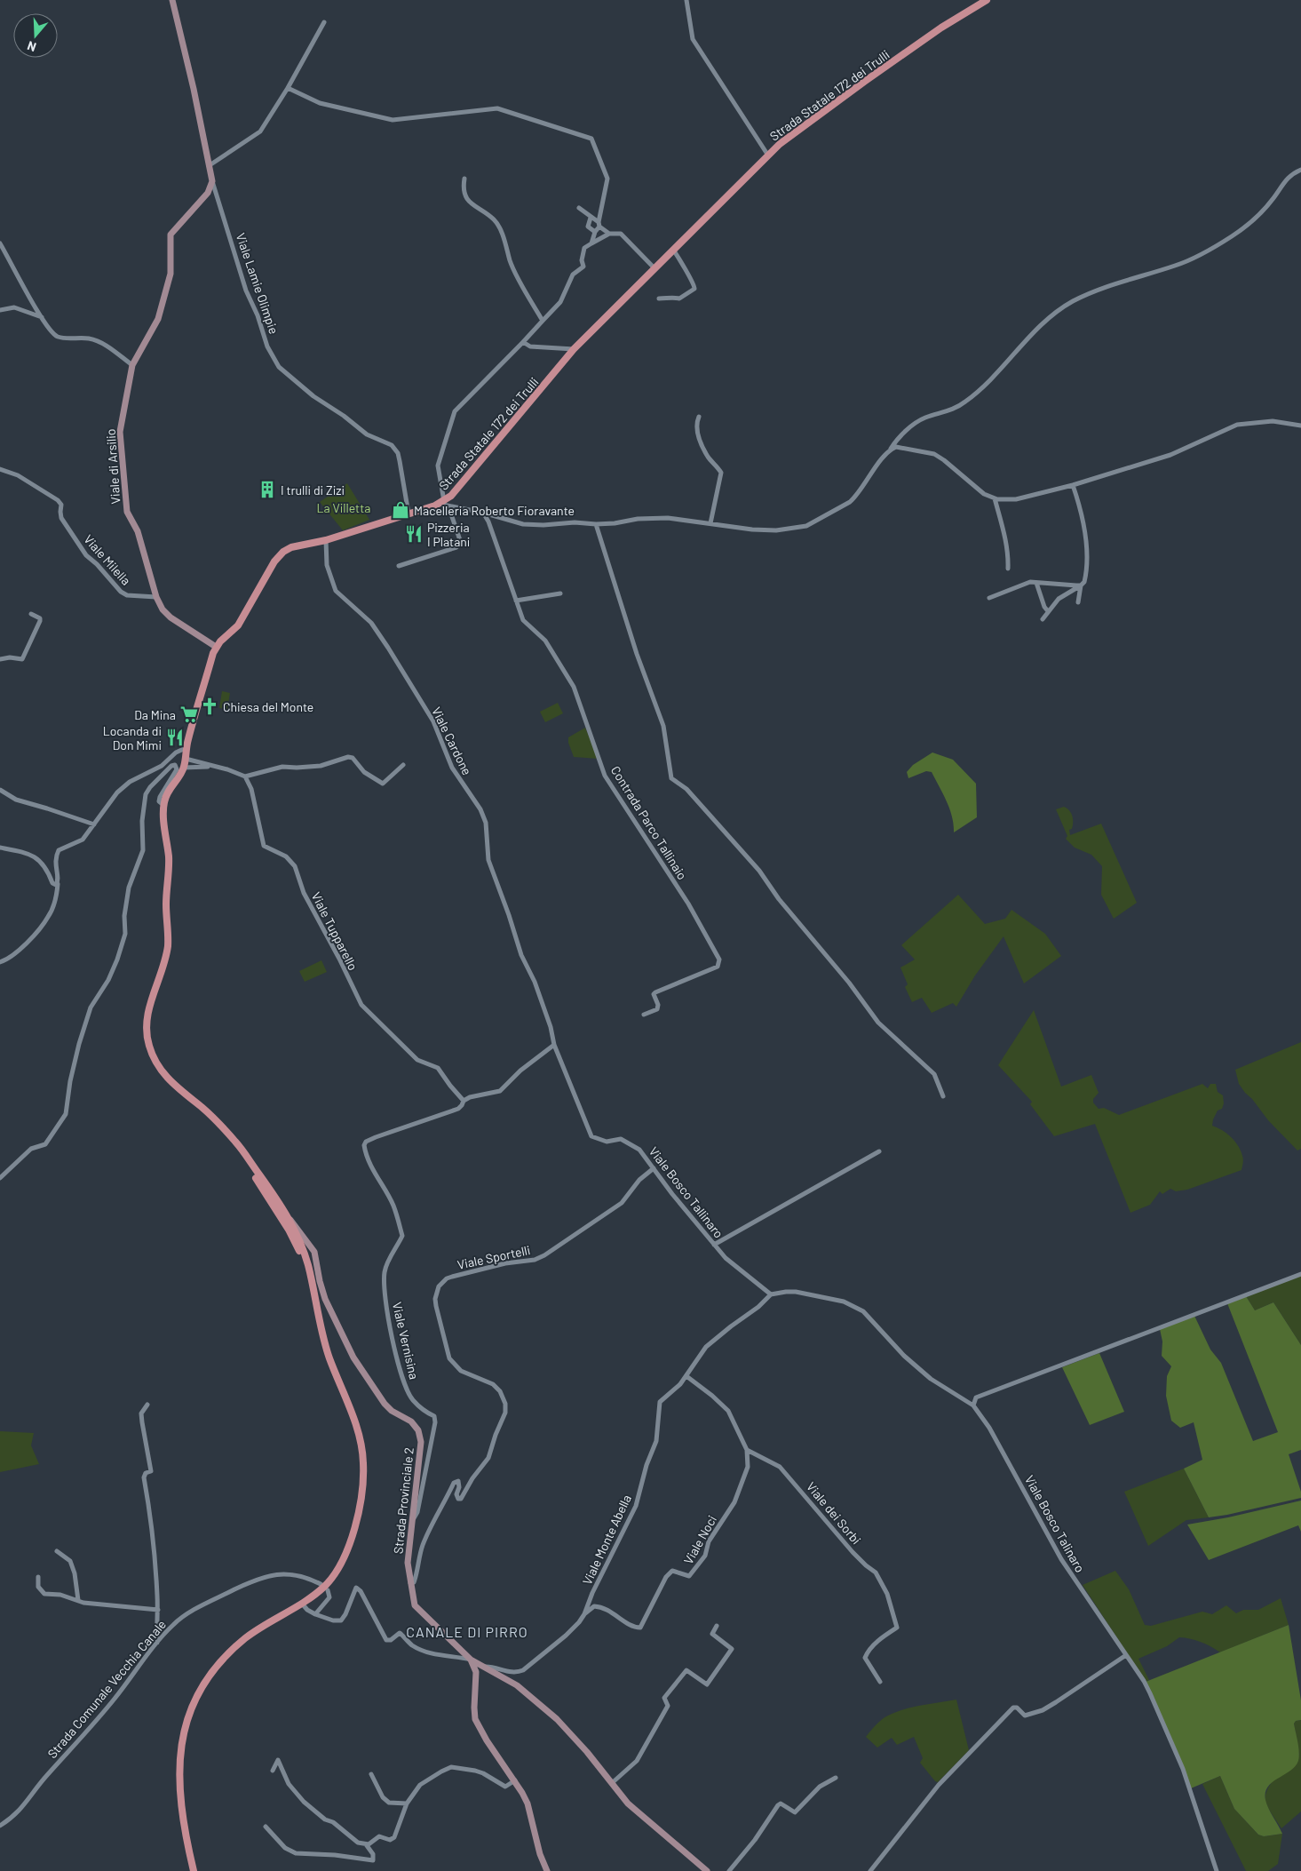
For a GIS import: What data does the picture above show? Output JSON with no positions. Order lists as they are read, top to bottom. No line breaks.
{"streets":{"main road":["Strada Statale 172 dei Trulli"],"street":["Viale Lamie Olimpie","Viale di Arsilio","Viale Milella","Viale Cardone","Contrada Parco Tallinaio","Viale Tupparello","Viale Bosco Tallinaro","Viale Sportelli","Viale Vernisina","Strada Provinciale 2","Viale dei Sorbi","Viale Bosco Talinaro","Viale Monte Abella","Viale Noci","Strada Comunale Vecchia Canale"]},"crossings":[["Strada Statale 172 dei Trulli","Viale Lamie Olimpie"],["Strada Statale 172 dei Trulli","Viale di Arsilio"],["Strada Statale 172 dei Trulli","Viale Cardone"],["Strada Statale 172 dei Trulli","Strada Provinciale 2"],["Viale Lamie Olimpie","Viale di Arsilio"],["Viale di Arsilio","Viale Milella"],["Viale Cardone","Viale Bosco Tallinaro"],["Viale Tupparello","Viale Vernisina"],["Viale Bosco Tallinaro","Viale Sportelli"],["Viale Bosco Tallinaro","Viale Bosco Talinaro"],["Viale Bosco Tallinaro","Viale Monte Abella"],["Viale Sportelli","Strada Provinciale 2"],["Viale Vernisina","Strada Provinciale 2"],["Viale dei Sorbi","Viale Noci"],["Viale Bosco Talinaro","Viale Monte Abella"],["Viale Monte Abella","Viale Noci"]],"districts":["CANALE DI PIRRO"],"parks":["La Villetta"],"places":{"building":["I trulli di Zizi"],"shop":["Macelleria Roberto Fioravante"],"restaurant":["Pizzeria I Platani","Locanda di Don Mimi"],"church":["Chiesa del Monte"],"supermarket":["Da Mina"]},"north":"bottom"}
